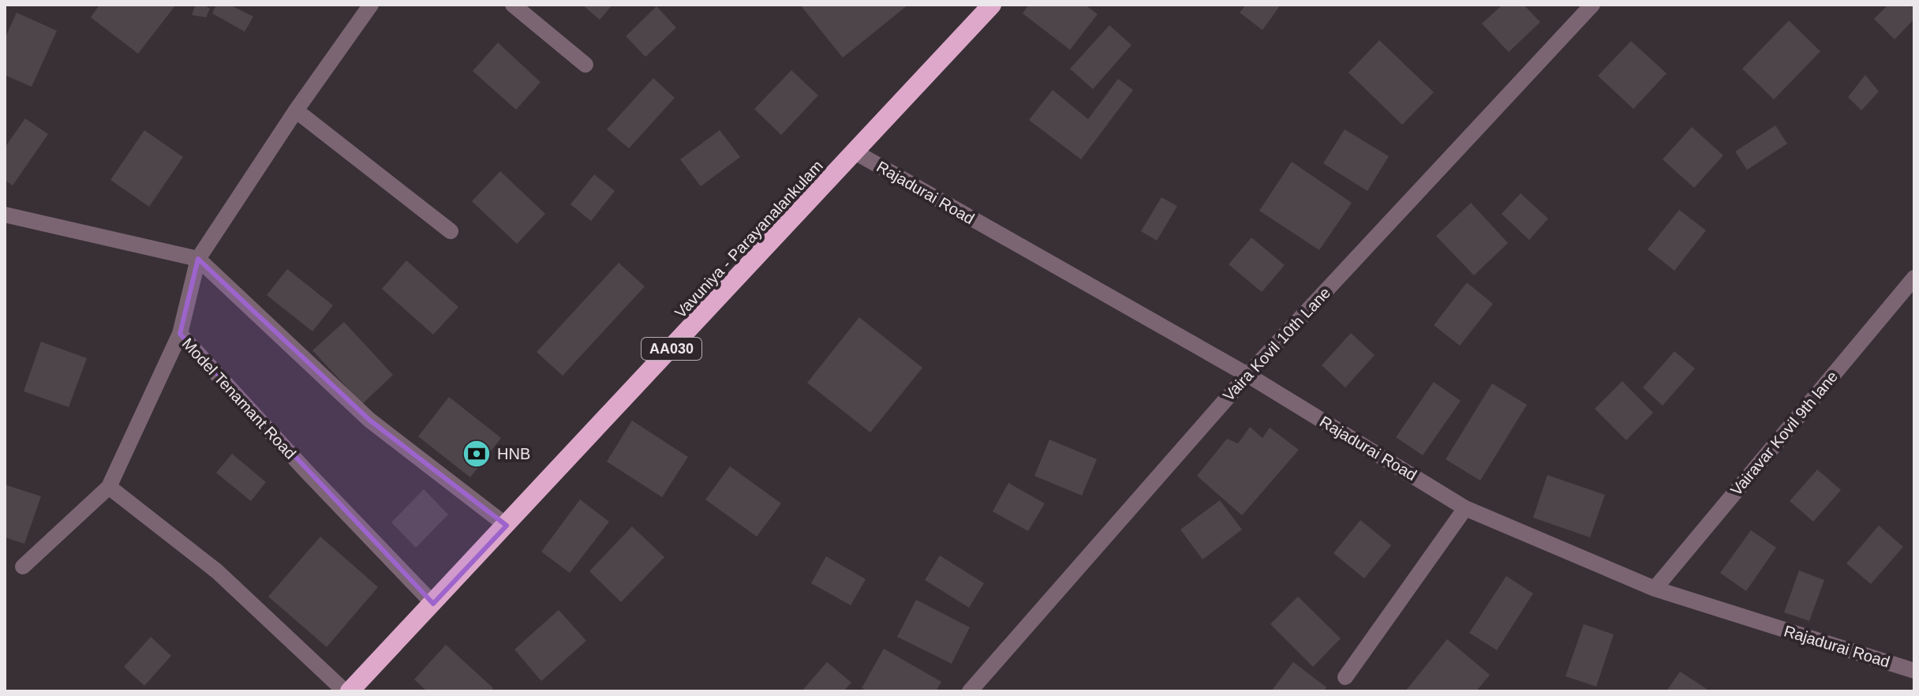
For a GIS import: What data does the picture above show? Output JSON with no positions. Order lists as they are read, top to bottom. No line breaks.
{"streets":{"highway":["Vavuniya - Parayanalankulam","AA030"],"street":["Rajadurai Road","Vaira Kovil 10th Lane","Model Tenamant Road","Vairavar Kovil 9th lane"]},"crossings":[["Rajadurai Road","Vavuniya - Parayanalankulam"],["Rajadurai Road","Vaira Kovil 10th Lane"],["Rajadurai Road","Vairavar Kovil 9th lane"],["Vavuniya - Parayanalankulam","Model Tenamant Road"]],"places":{"bank":["HNB"]}}
